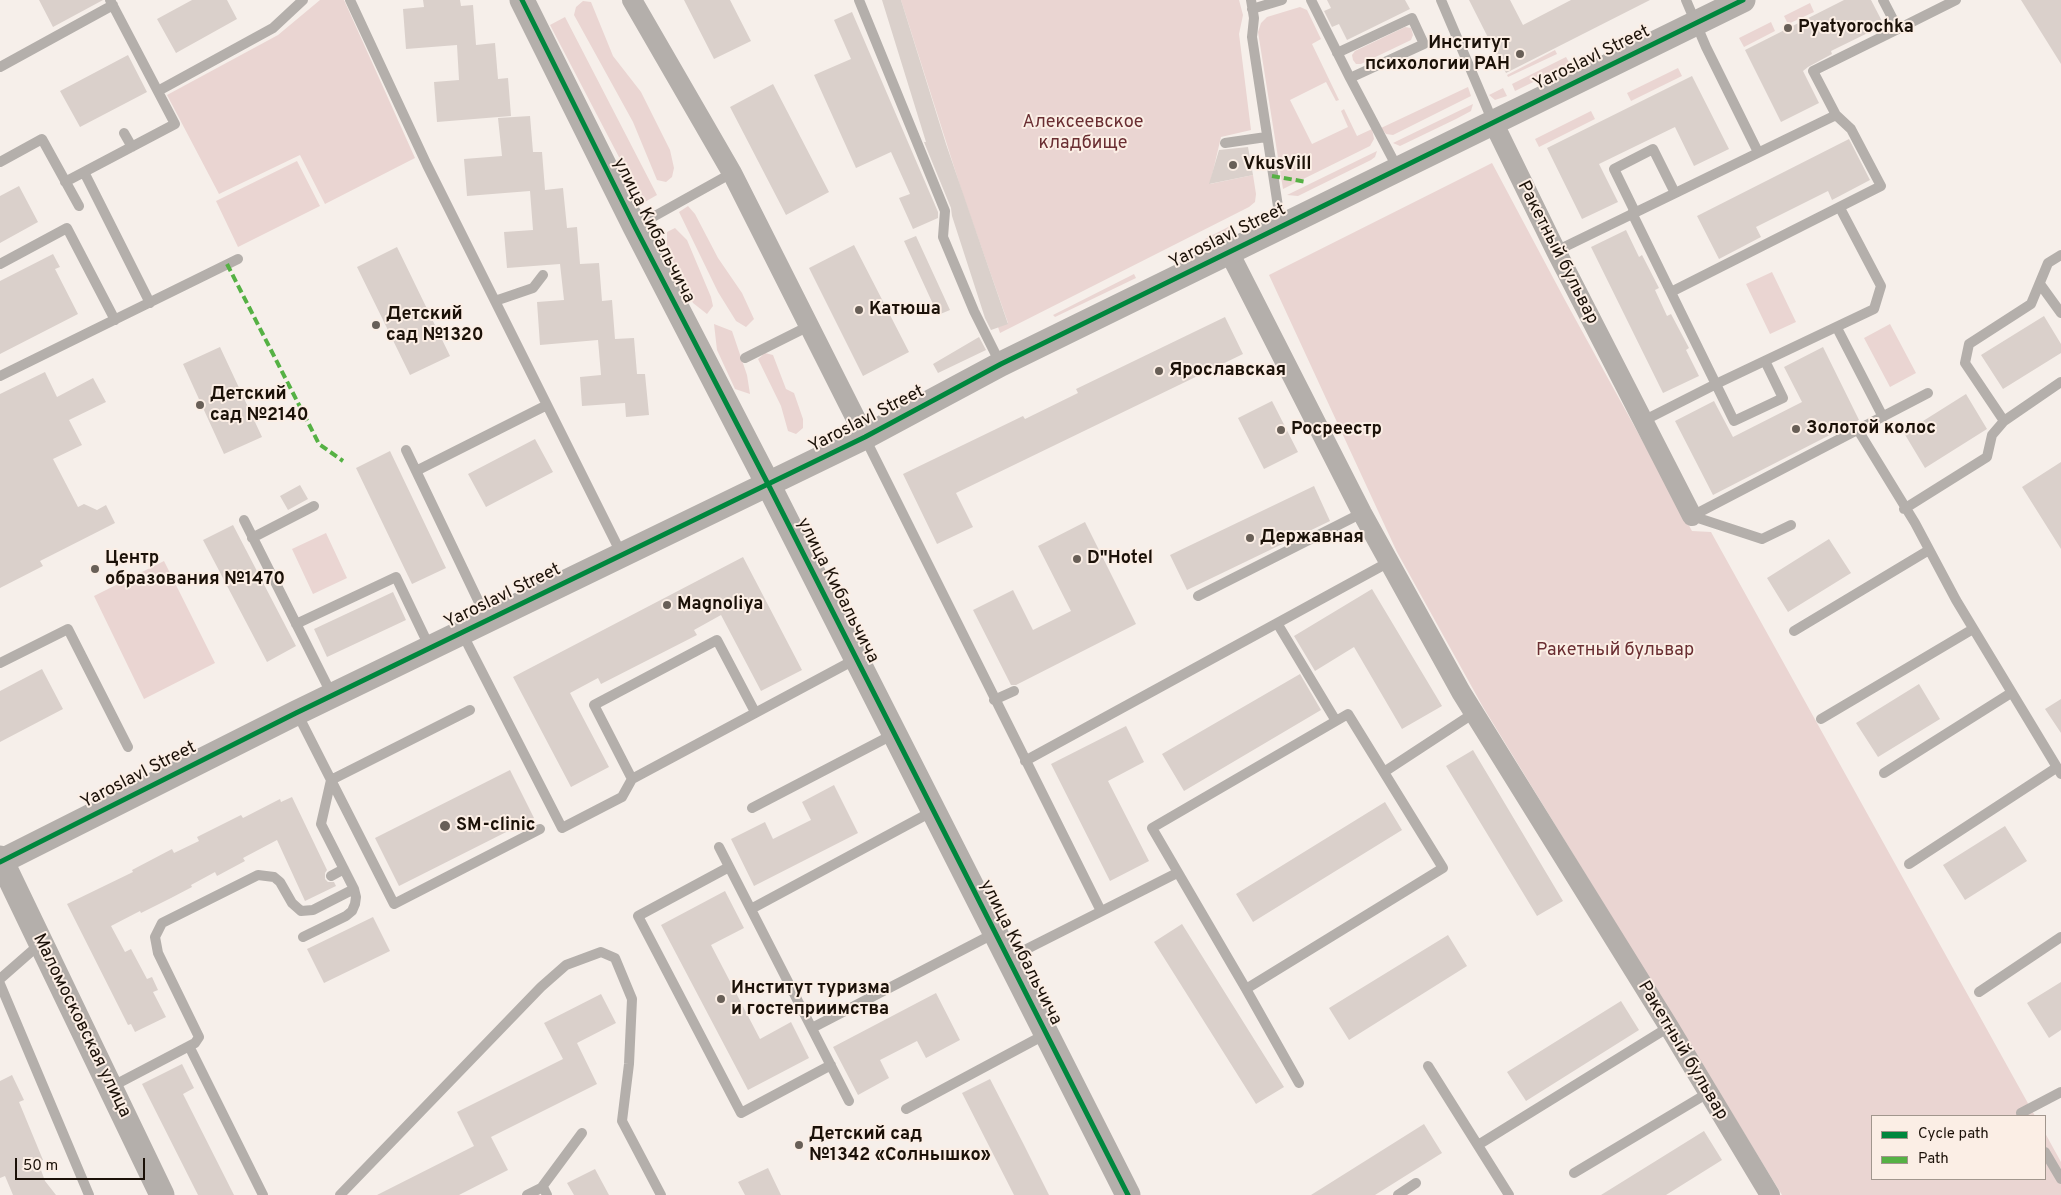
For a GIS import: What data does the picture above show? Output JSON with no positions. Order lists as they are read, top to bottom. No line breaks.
{"streets":{"street":["Yaroslavl Street","улица Кибальчича","Ракетный бульвар","Маломосковская улица"]},"crossings":[["Yaroslavl Street","улица Кибальчича"],["Yaroslavl Street","Ракетный бульвар"],["Yaroslavl Street","Маломосковская улица"]],"parks":["Алексеевское кладбище","Ракетный бульвар"],"places":["Pyatyorochka","Институт психологии РАН","VkusVill","Катюша","Детский сад №1320","Ярославская","Детский сад №2140","Золотой колос","Росреестр","Державная","D\"Hotel","Центр образования №1470","Magnoliya","SM-clinic","Институт туризма и гостеприимства","Детский сад №1342 «Солнышко»"],"legend":["Cycle path","Path"],"scale_bar":"50 m"}
